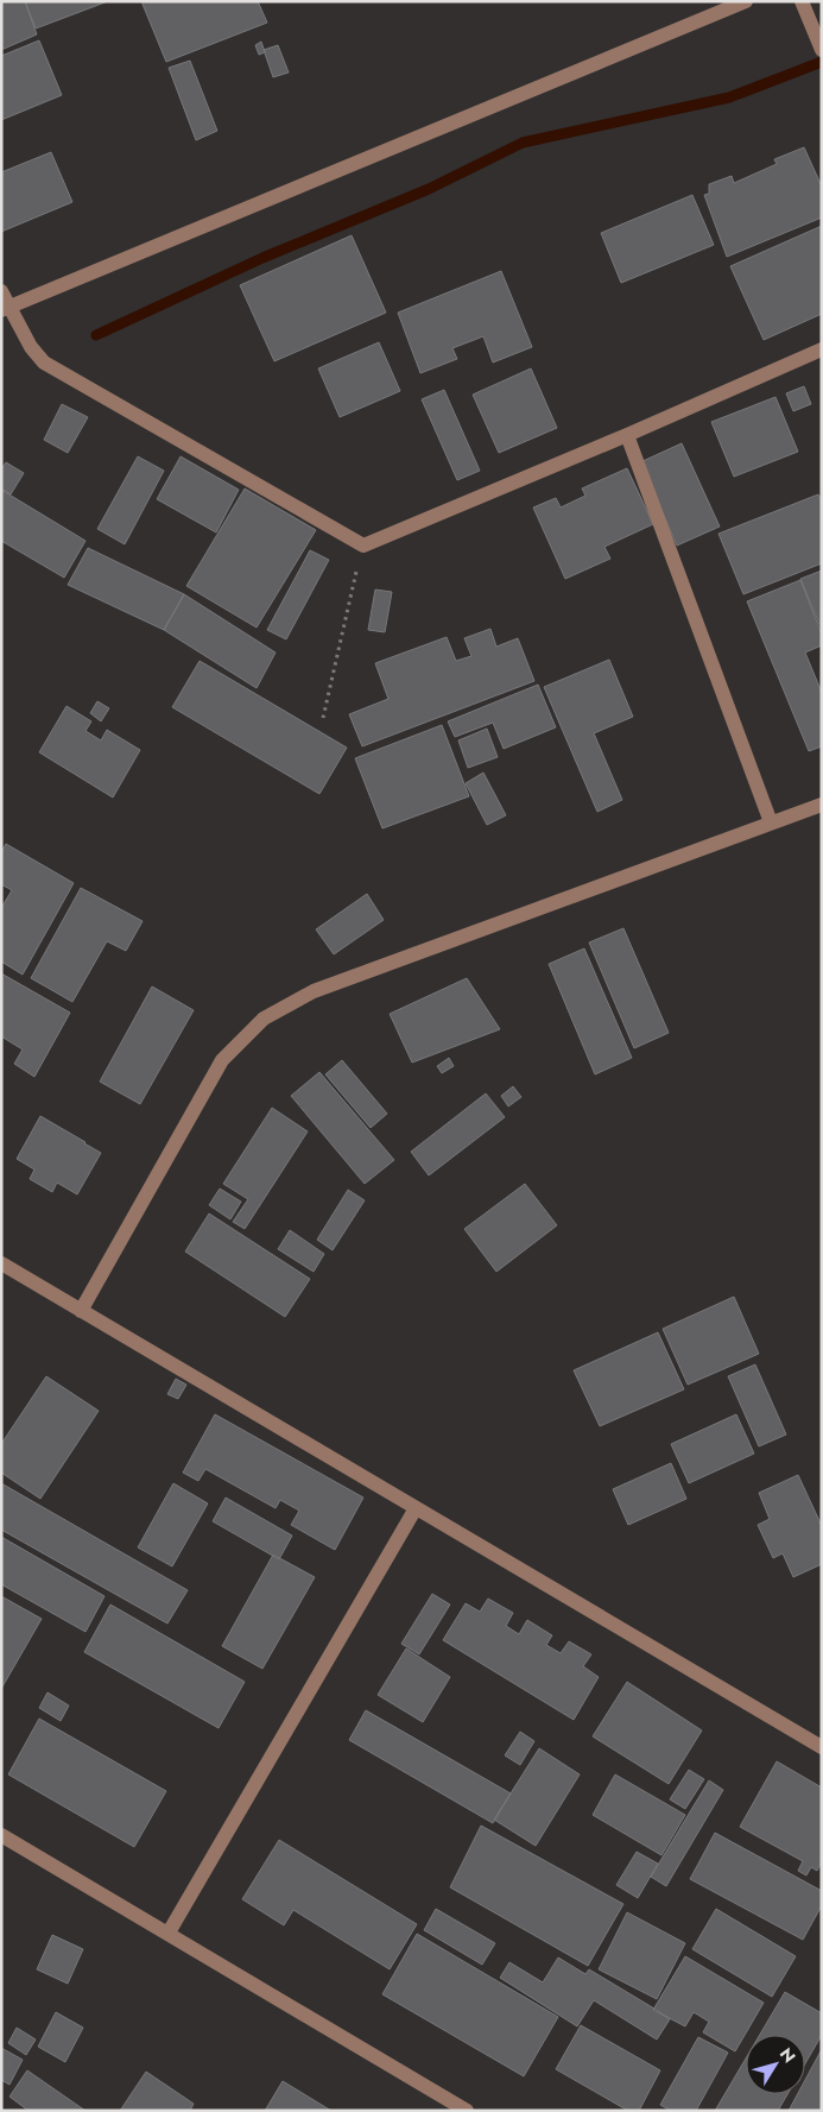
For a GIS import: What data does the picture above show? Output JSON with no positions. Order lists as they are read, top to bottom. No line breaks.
{"north":"top right"}
